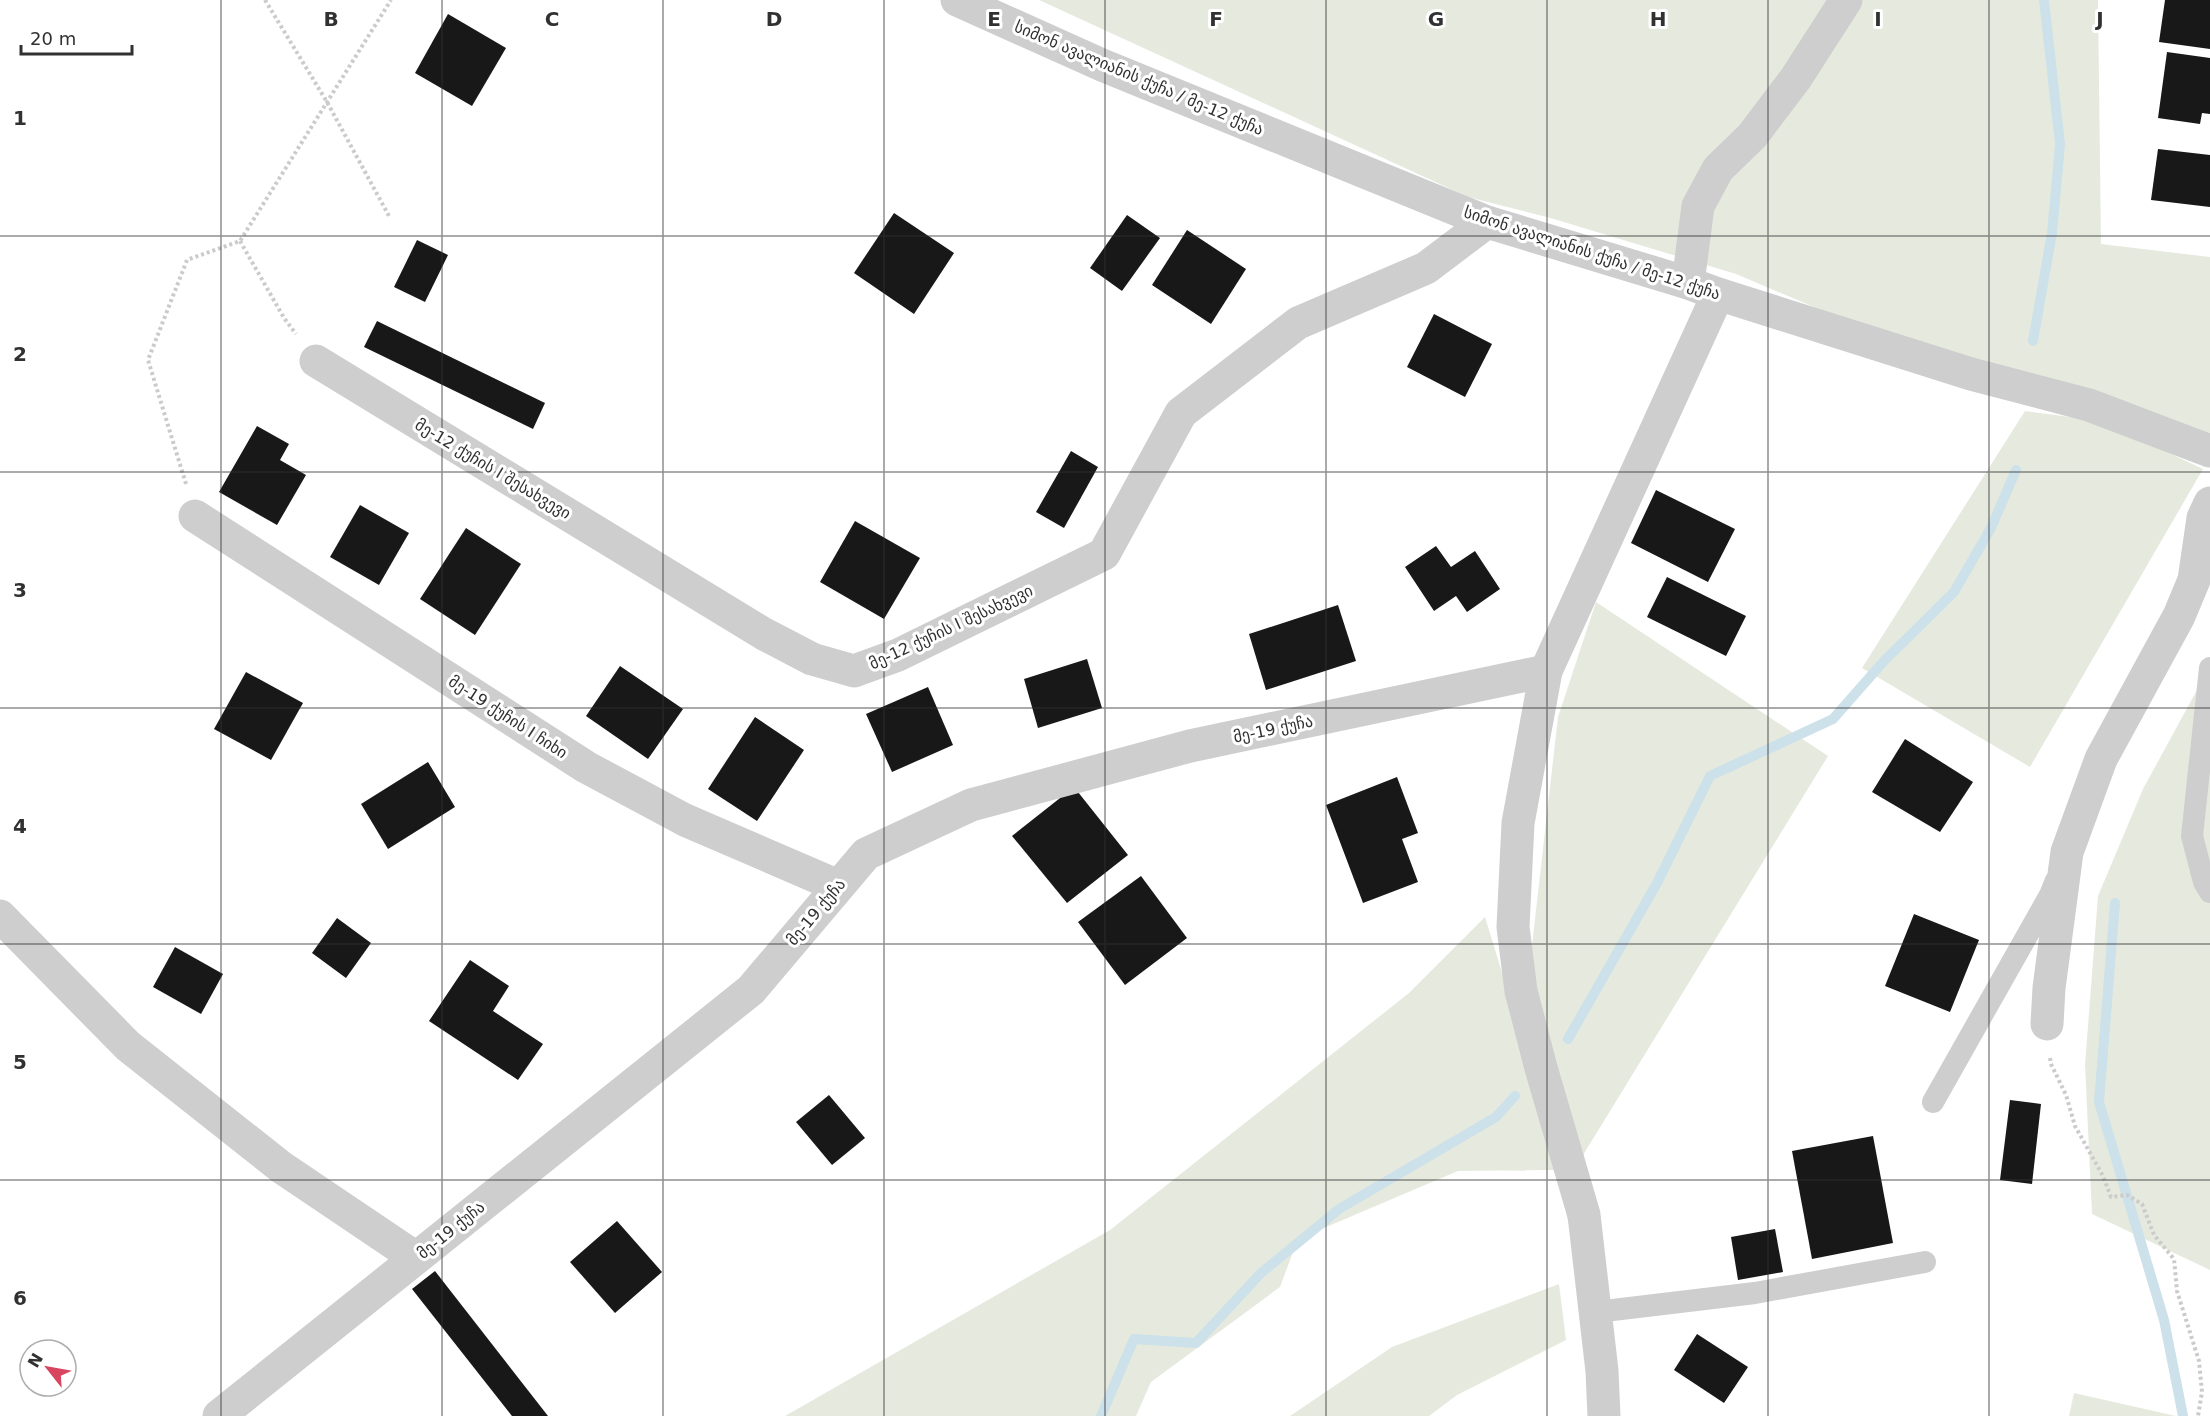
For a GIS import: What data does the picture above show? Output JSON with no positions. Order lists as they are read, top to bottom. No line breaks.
{"streets":{"street":["სიმონ ავალიანის ქუჩა / მე-12 ქუჩა","მე-12 ქუჩის I შესახვევი","მე-19 ქუჩის I ჩიხი","მე-19 ქუჩა"]},"crossings":[["სიმონ ავალიანის ქუჩა / მე-12 ქუჩა","მე-12 ქუჩის I შესახვევი"],["მე-19 ქუჩის I ჩიხი","მე-19 ქუჩა"]],"scale_bar":"20 m","north":"top left","grid":{"columns":["B","C","D","E","F","G","H","I","J"],"rows":["1","2","3","4","5","6"]}}
